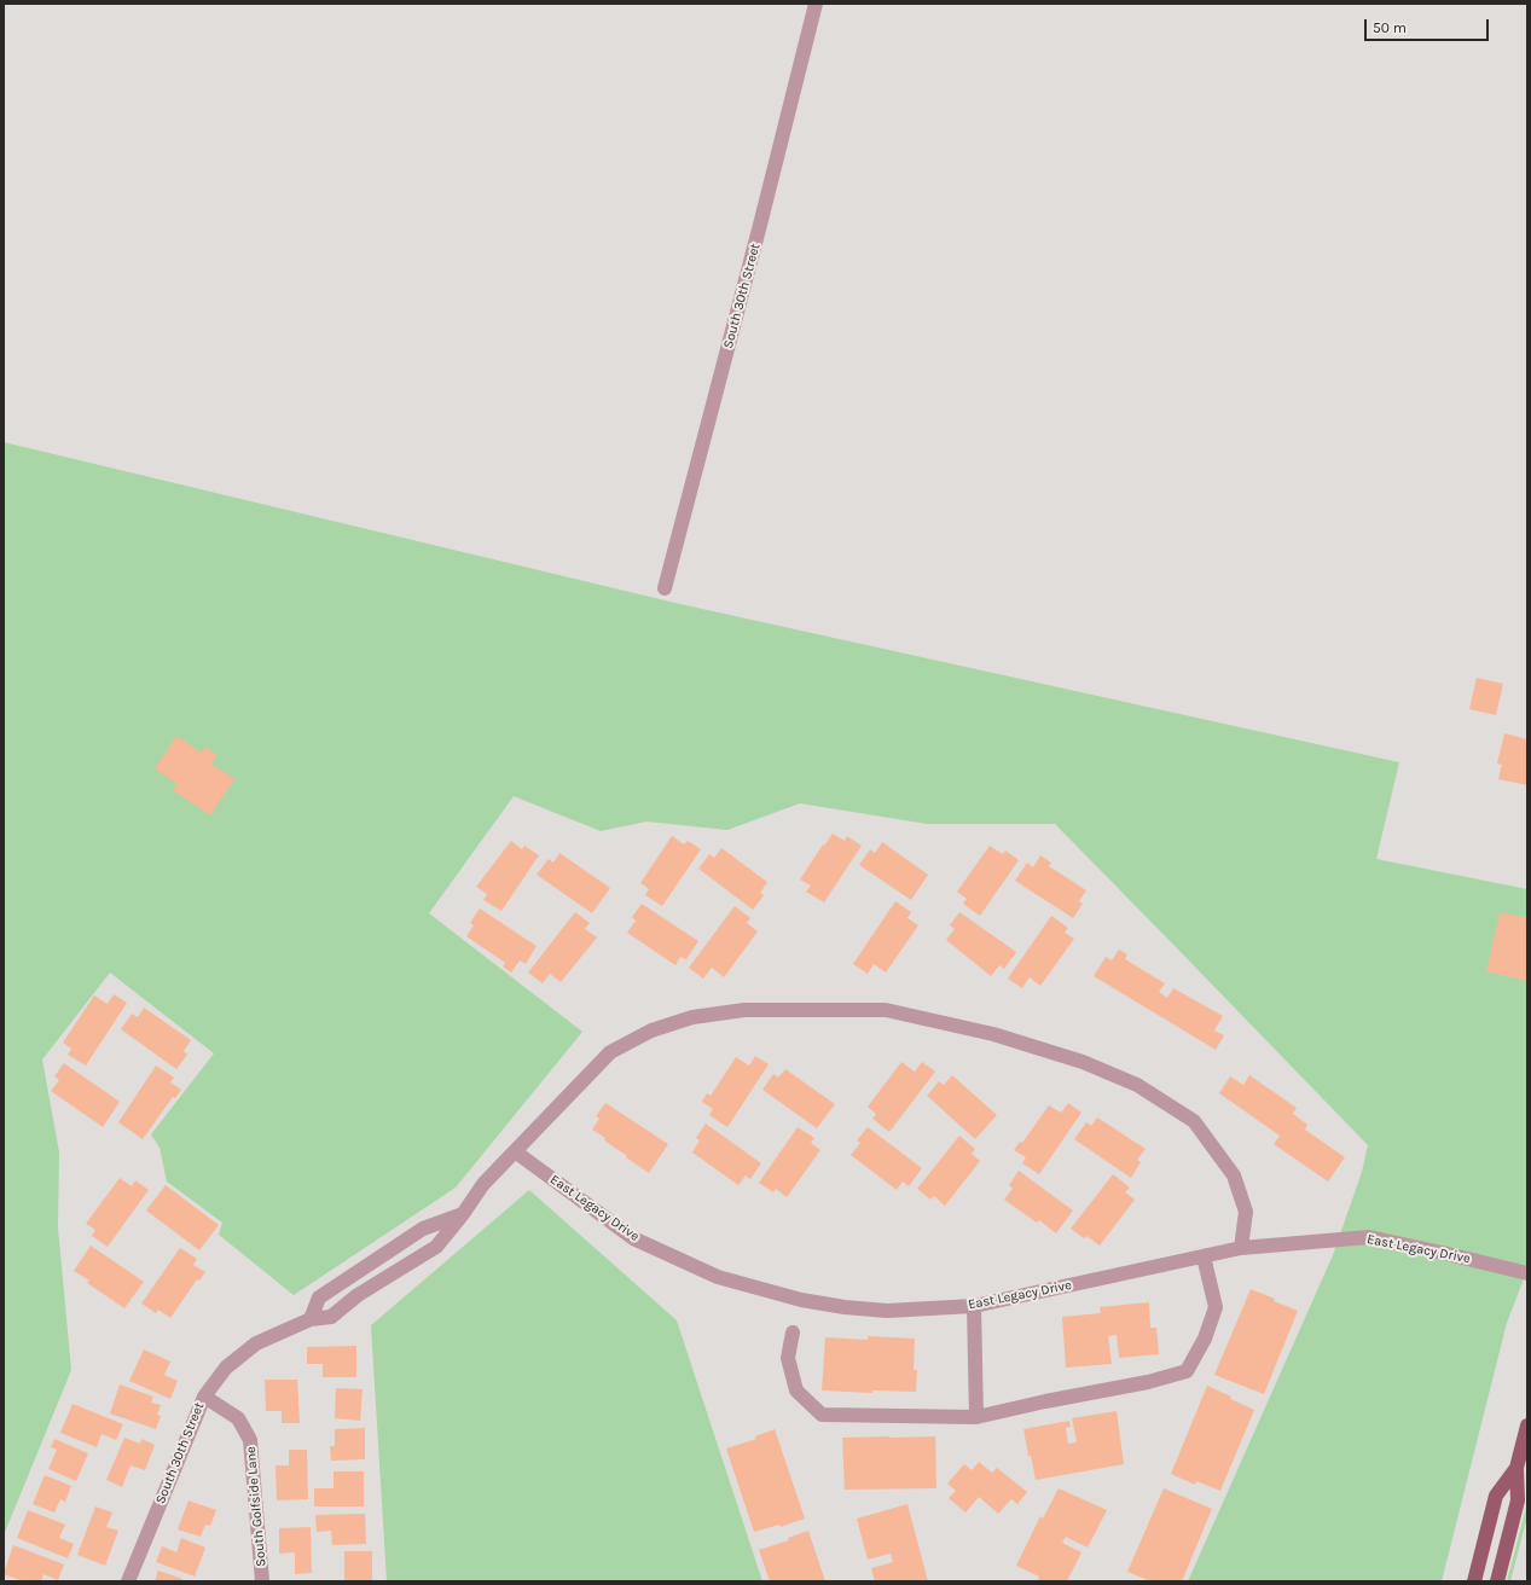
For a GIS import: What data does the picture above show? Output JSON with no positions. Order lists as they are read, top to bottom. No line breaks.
{"streets":{"street":["South 30th Street","East Legacy Drive","South Golfside Lane"]},"crossings":[["South 30th Street","East Legacy Drive"],["South 30th Street","South Golfside Lane"]],"scale_bar":"50 m"}
